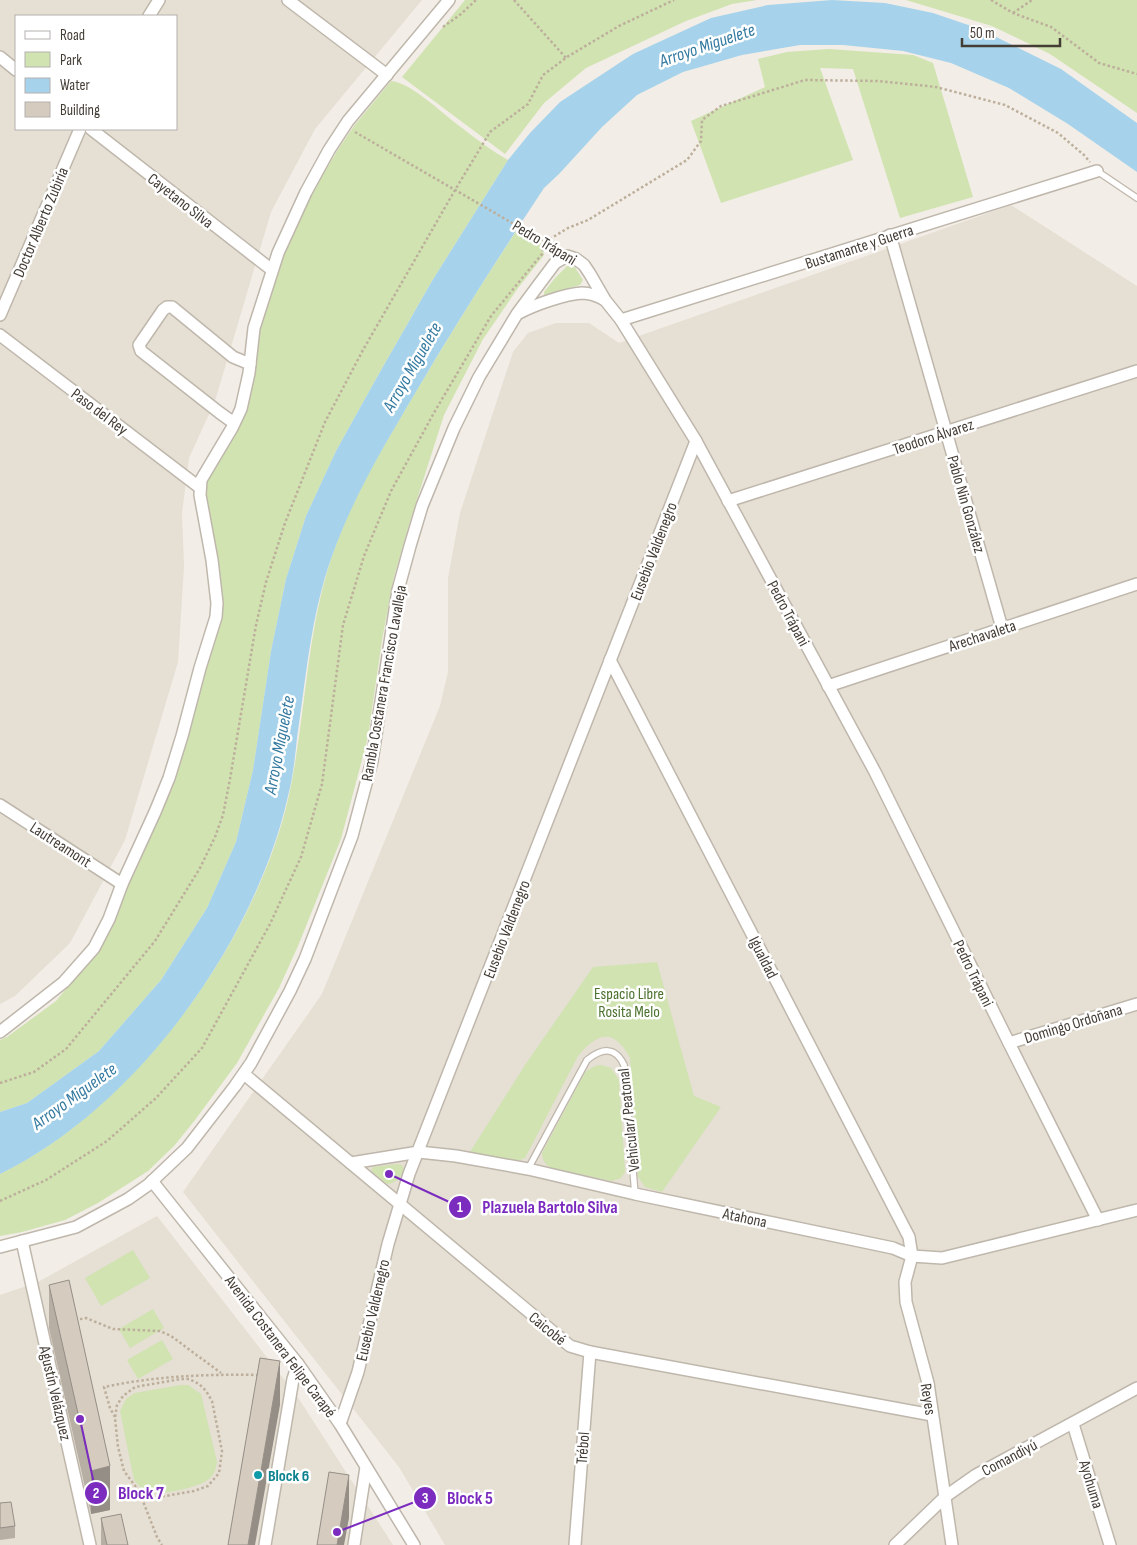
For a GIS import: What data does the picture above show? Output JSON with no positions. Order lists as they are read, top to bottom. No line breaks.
{"streets":{"street":["Cayetano Silva","Doctor Alberto Zubiría","Pedro Trápani","Bustamante y Guerra","Paso del Rey","Teodoro Álvarez","Pablo Nin González","Eusebio Valdenegro","Arechavaleta","Rambla Costanera Francisco Lavalleja","Lautreamont","Igualdad","Domingo Ordoñana","Atahona","Caicobé","Avenida Costanera Felipe Carapé","Agustín Velázquez","Reyes","Trébol","Comandiyú","Ayohuma"],"lane":["Vehicular/ Peatonal"]},"crossings":[["Pedro Trápani","Bustamante y Guerra"],["Pedro Trápani","Teodoro Álvarez"],["Pedro Trápani","Eusebio Valdenegro"],["Pedro Trápani","Arechavaleta"],["Pedro Trápani","Rambla Costanera Francisco Lavalleja"],["Pedro Trápani","Domingo Ordoñana"],["Pedro Trápani","Atahona"],["Bustamante y Guerra","Pablo Nin González"],["Teodoro Álvarez","Pablo Nin González"],["Pablo Nin González","Arechavaleta"],["Eusebio Valdenegro","Igualdad"],["Eusebio Valdenegro","Atahona"],["Eusebio Valdenegro","Caicobé"],["Eusebio Valdenegro","Avenida Costanera Felipe Carapé"],["Rambla Costanera Francisco Lavalleja","Caicobé"],["Rambla Costanera Francisco Lavalleja","Avenida Costanera Felipe Carapé"],["Rambla Costanera Francisco Lavalleja","Agustín Velázquez"],["Igualdad","Atahona"],["Igualdad","Reyes"],["Vehicular/ Peatonal","Atahona"],["Atahona","Caicobé"],["Atahona","Reyes"],["Caicobé","Reyes"],["Caicobé","Trébol"],["Reyes","Comandiyú"],["Comandiyú","Ayohuma"]],"water":["Arroyo Miguelete"],"parks":["Espacio Libre Rosita Melo"],"places":["Plazuela Bartolo Silva","Block 7","Block 6","Block 5"],"legend":["Road","Park","Water","Building"],"scale_bar":"50 m"}
